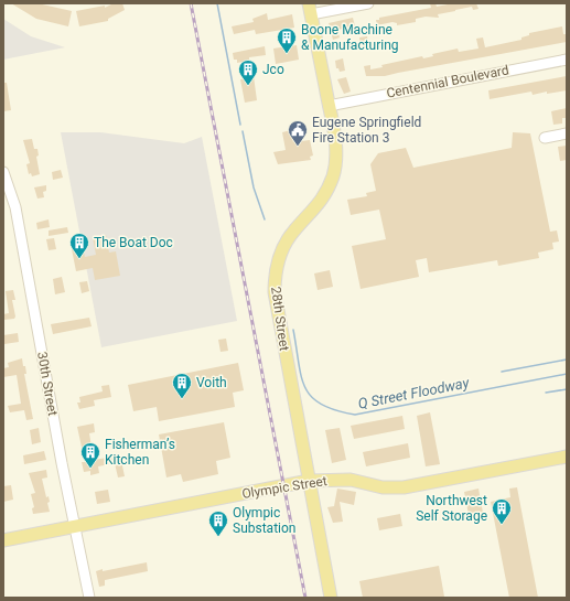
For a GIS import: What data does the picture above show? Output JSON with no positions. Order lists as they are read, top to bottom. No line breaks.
{"streets":{"main road":["28th Street","Olympic Street"],"street":["Centennial Boulevard","30th Street"]},"crossings":[["Centennial Boulevard","28th Street"],["28th Street","Olympic Street"],["30th Street","Olympic Street"]],"water":["Q Street Floodway"],"places":{"building":["Boone Machine & Manufacturing","Jco","The Boat Doc","Voith","Fisherman’s Kitchen","Northwest Self Storage","Olympic Substation"],"public building":["Eugene Springfield Fire Station 3"]}}
